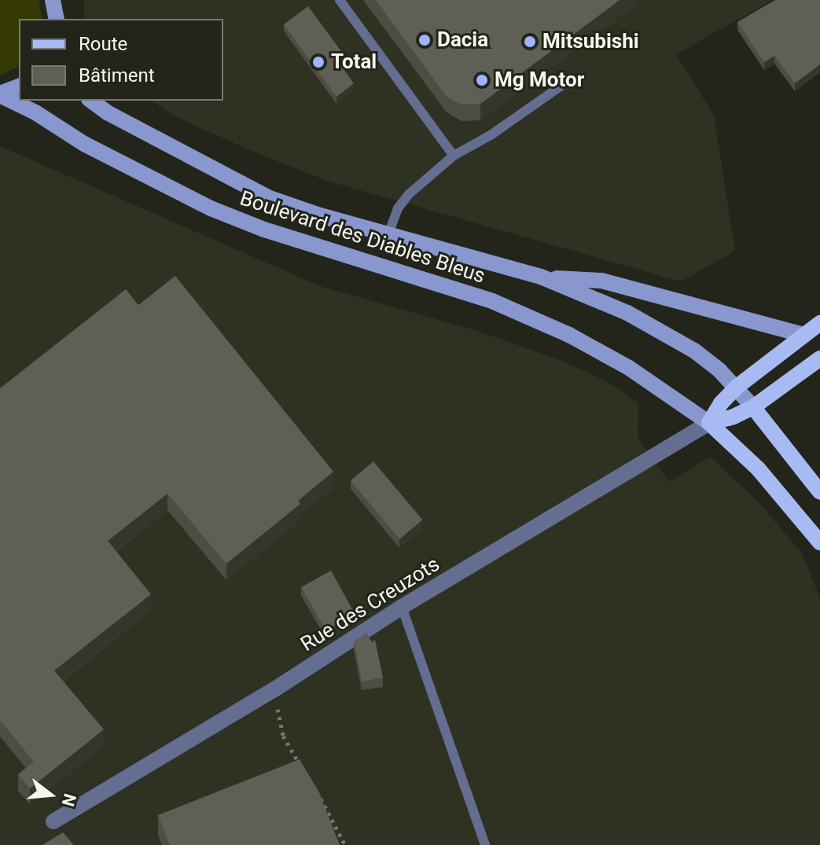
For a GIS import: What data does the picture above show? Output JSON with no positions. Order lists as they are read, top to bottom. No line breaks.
{"streets":{"main road":["Boulevard des Diables Bleus"],"street":["Rue des Creuzots"]},"crossings":[["Boulevard des Diables Bleus","Rue des Creuzots"]],"places":["Dacia","Mitsubishi","Total","Mg Motor"],"legend":["Route","Bâtiment"],"north":"right"}
